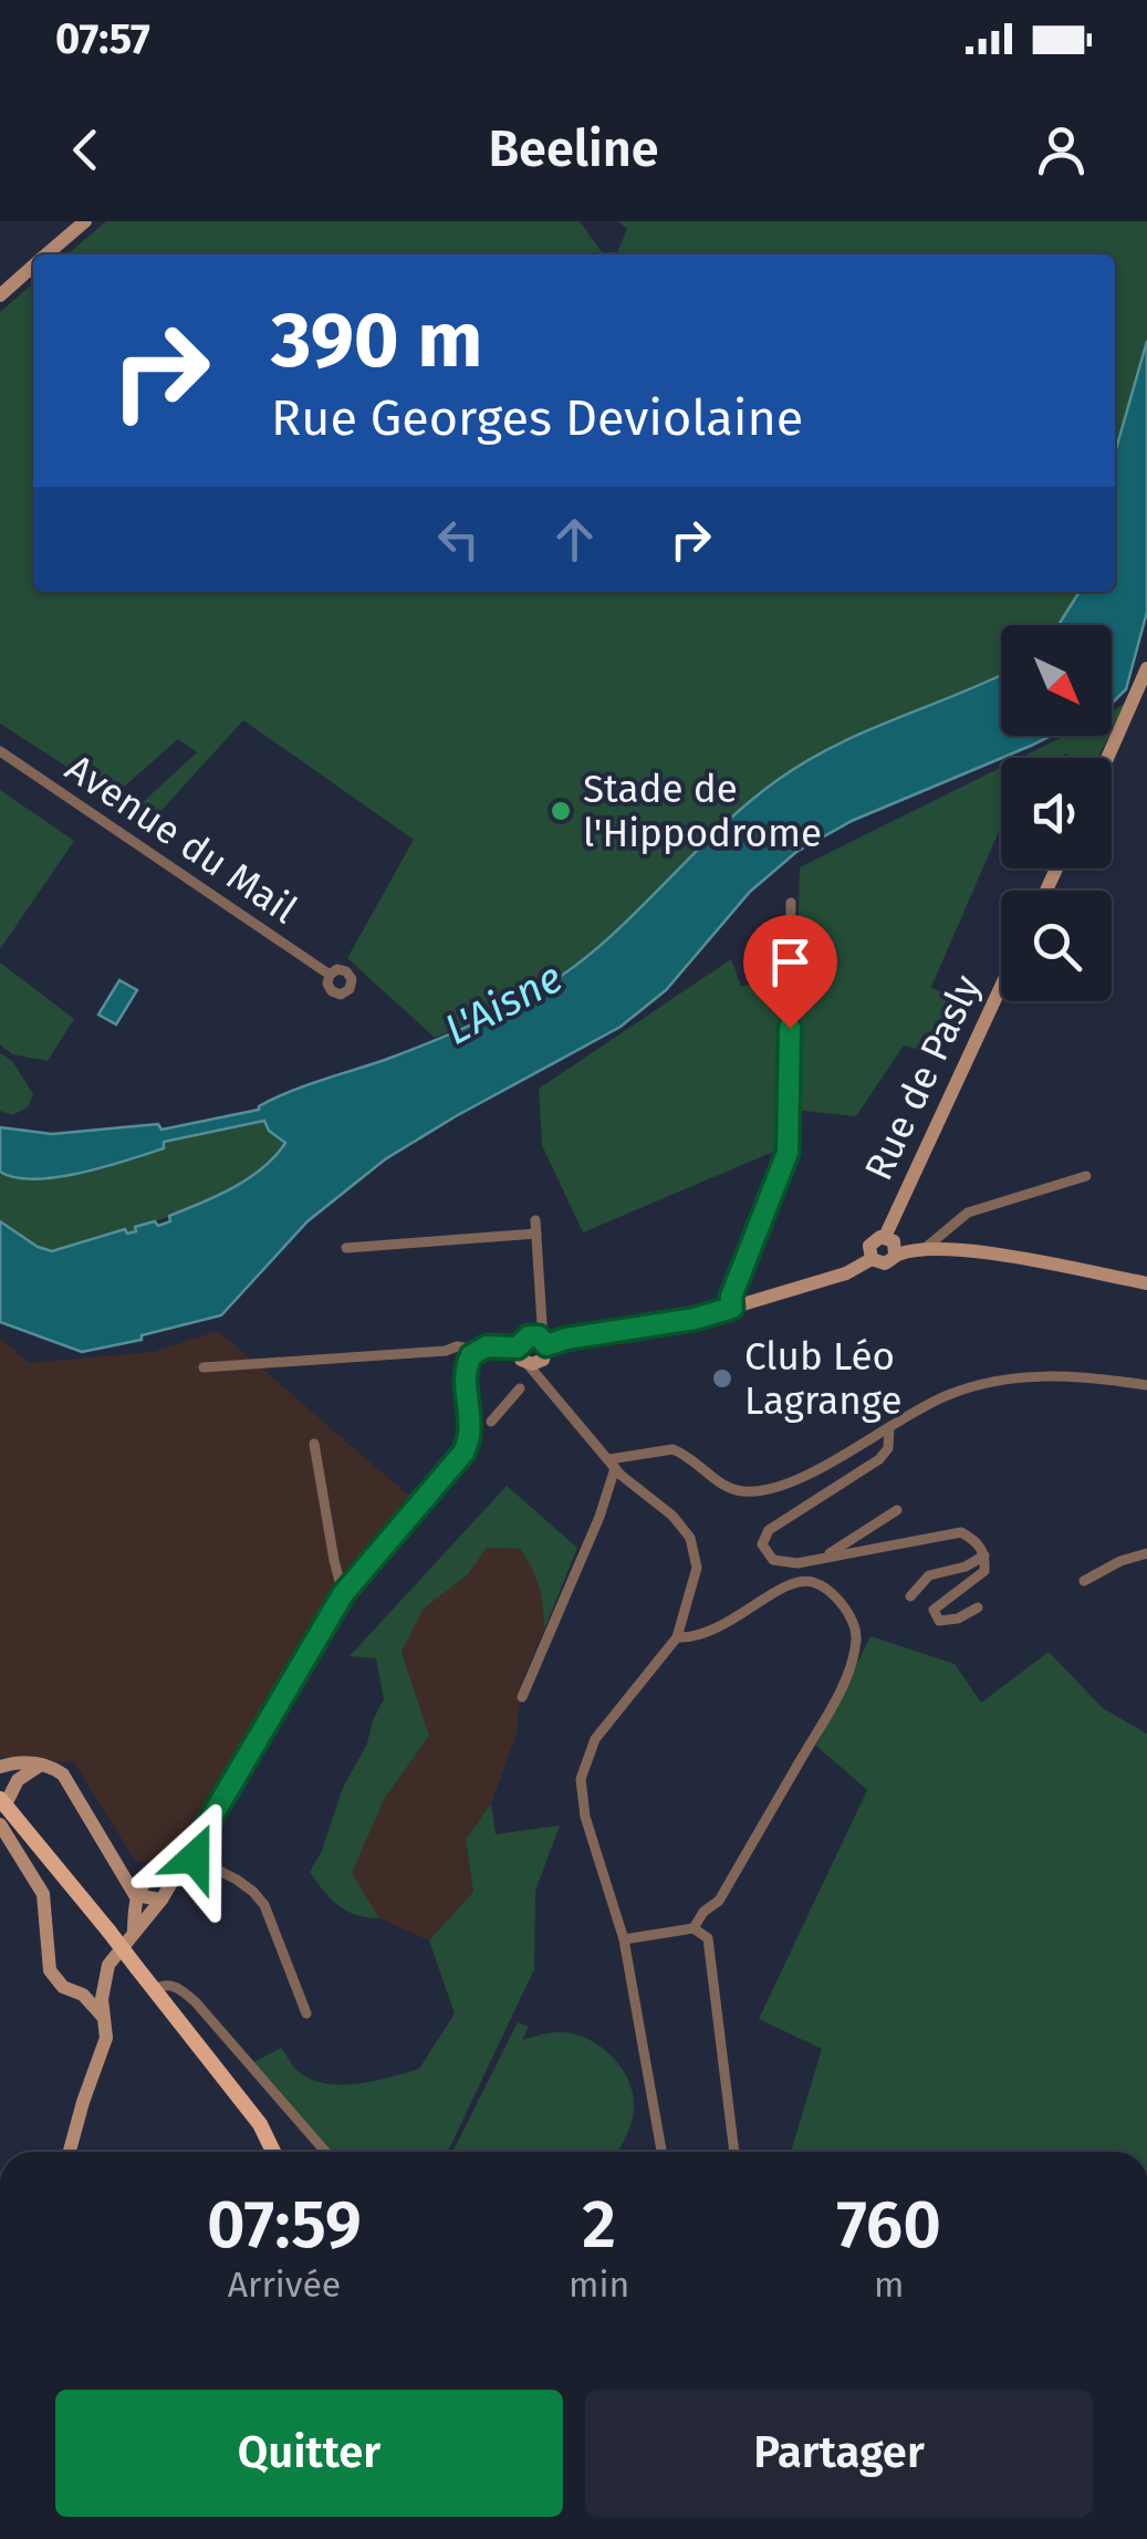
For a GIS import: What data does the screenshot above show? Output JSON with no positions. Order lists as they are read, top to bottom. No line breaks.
{"streets":{"main road":["Rue de Pasly"],"street":["Avenue du Mail"]},"water":["L'Aisne"],"places":["Stade de l'Hippodrome","Club Léo Lagrange"],"north":"bottom right","page":{"status":"07:57","header":"Beeline","turn":["390 m","Rue Georges Deviolaine"],"eta":["07:59","Arrivée","2","min","760","m"],"buttons":["Quitter","Partager"]}}
